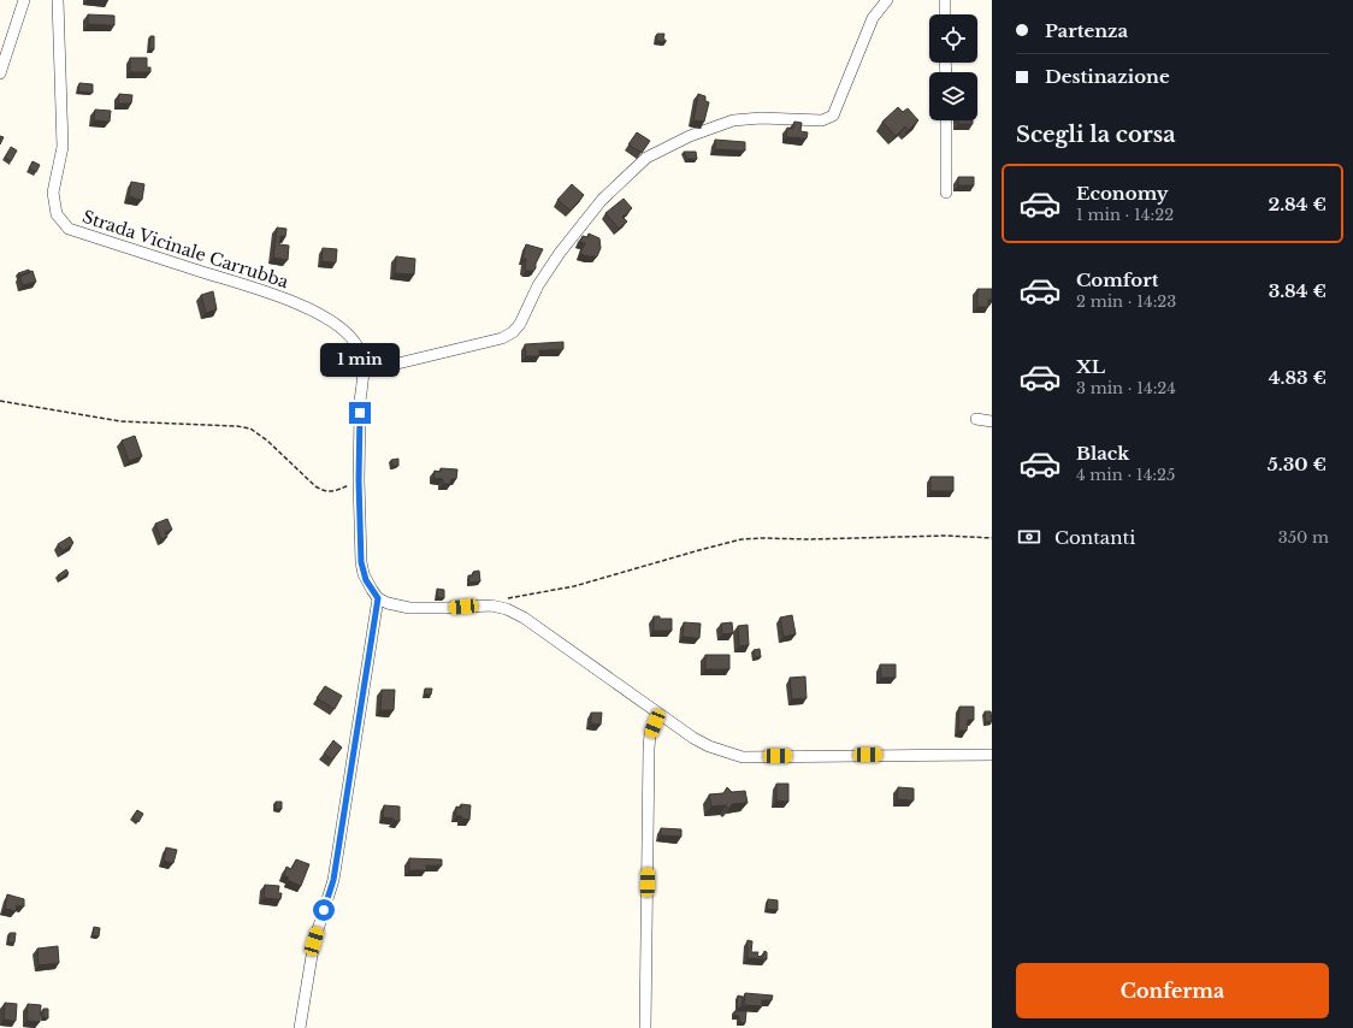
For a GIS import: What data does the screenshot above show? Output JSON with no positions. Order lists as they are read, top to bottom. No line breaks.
{"streets":{"street":["Strada Vicinale Carrubba"]},"page":{"banner":["Partenza","Destinazione"],"heading":"Scegli la corsa","list":[{"name":"Economy","note":"1 min · 14:22","value":"2.84 €"},{"name":"Comfort","note":"2 min · 14:23","value":"3.84 €"},{"name":"XL","note":"3 min · 14:24","value":"4.83 €"},{"name":"Black","note":"4 min · 14:25","value":"5.30 €"}],"bubble":"1 min","pay":["Contanti","350 m"],"buttons":"Conferma"}}
